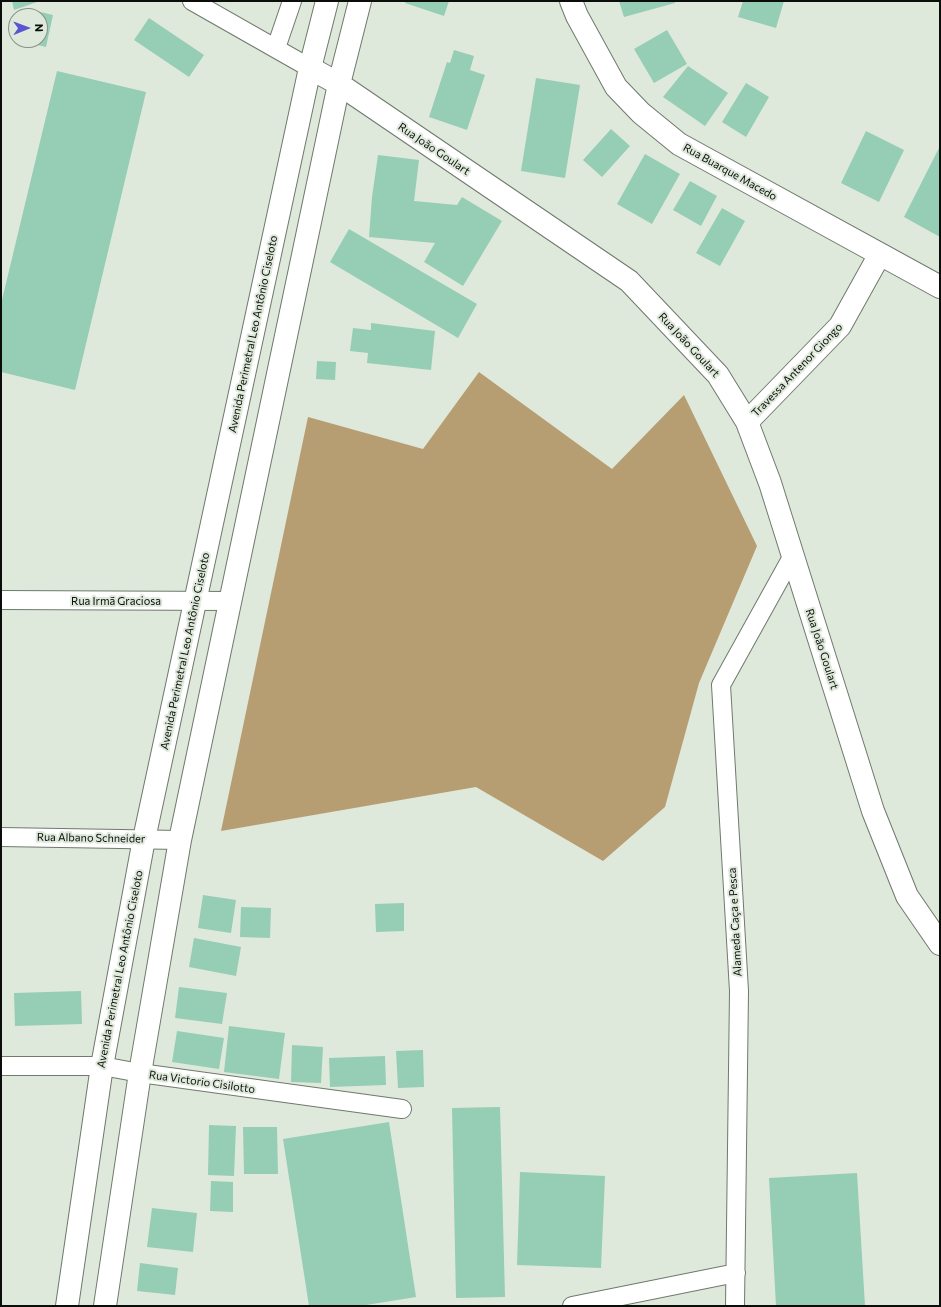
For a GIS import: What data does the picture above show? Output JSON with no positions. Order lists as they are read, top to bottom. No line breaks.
{"streets":{"street":["Rua João Goulart","Rua Buarque Macedo","Avenida Perimetral Leo Antônio Ciseloto","Travessa Antenor Giongo","Rua Irmã Graciosa","Rua Albano Schneider","Alameda Caça e Pesca","Rua Victorio Cisilotto"]},"crossings":[["Rua João Goulart","Avenida Perimetral Leo Antônio Ciseloto"],["Rua João Goulart","Travessa Antenor Giongo"],["Rua João Goulart","Alameda Caça e Pesca"],["Rua Buarque Macedo","Travessa Antenor Giongo"],["Avenida Perimetral Leo Antônio Ciseloto","Rua Irmã Graciosa"],["Avenida Perimetral Leo Antônio Ciseloto","Rua Albano Schneider"],["Avenida Perimetral Leo Antônio Ciseloto","Rua Victorio Cisilotto"]],"north":"right"}
